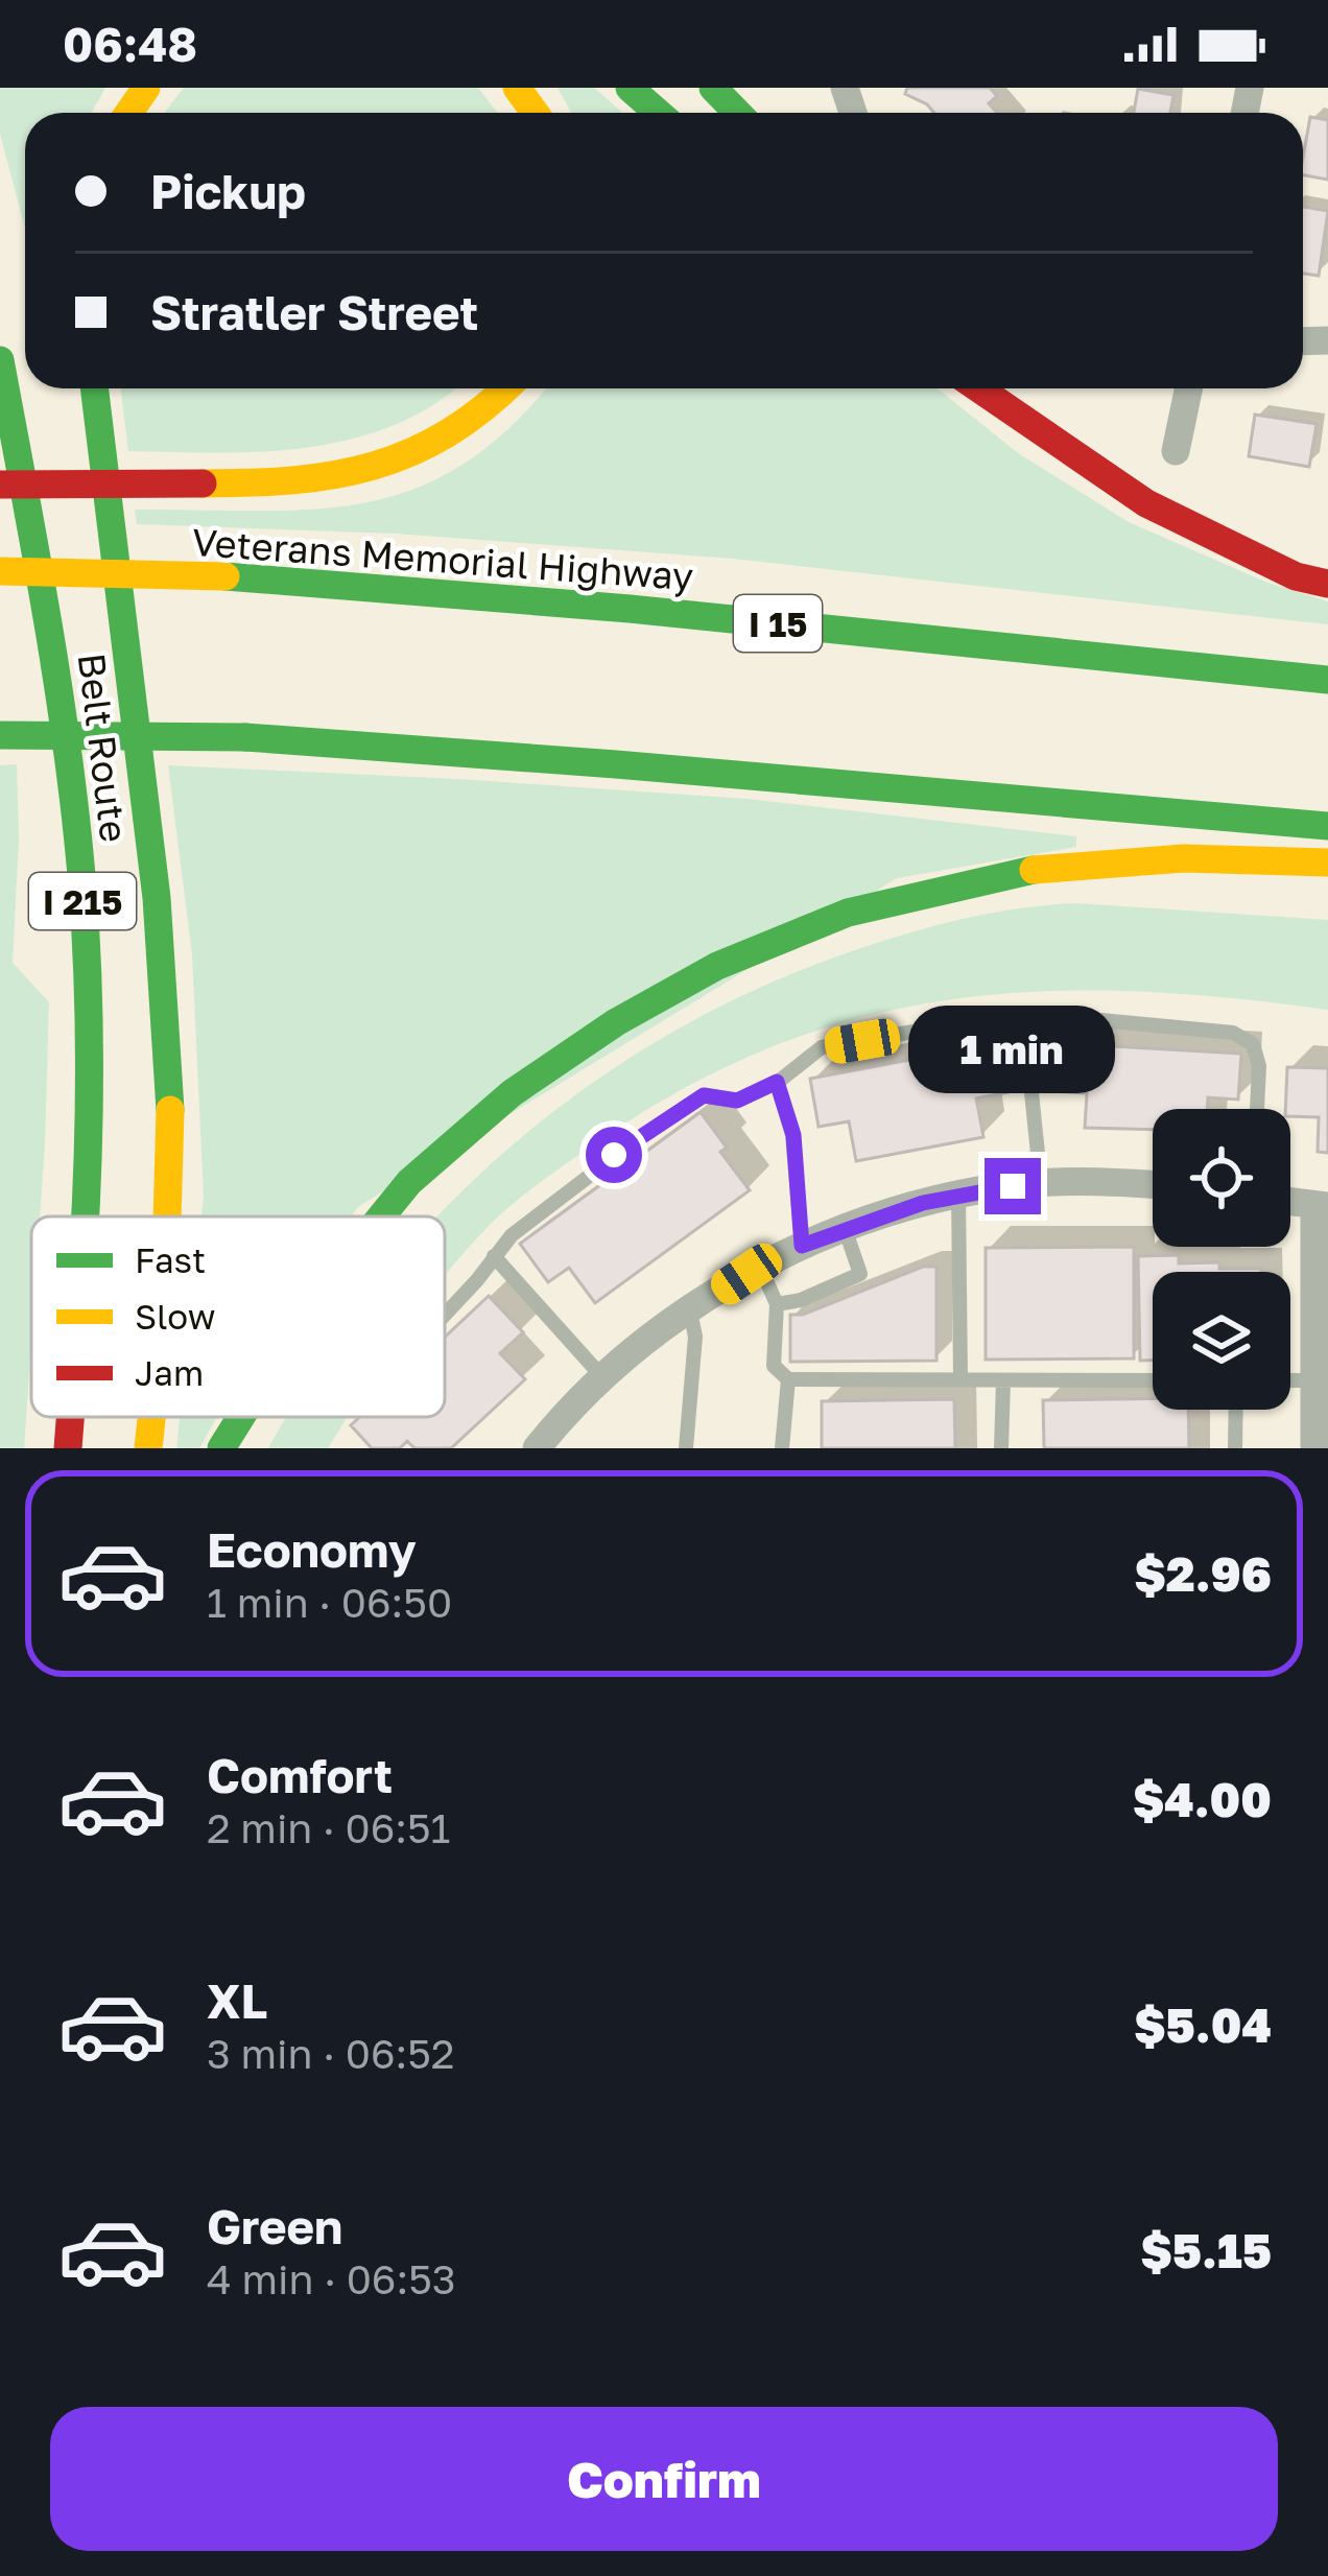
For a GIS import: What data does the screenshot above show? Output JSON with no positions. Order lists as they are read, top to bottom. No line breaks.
{"streets":{"highway":["Veterans Memorial Highway","I 15","Belt Route","I 215"]},"legend":["Fast","Slow","Jam"],"page":{"status":"06:48","banner":["Pickup","Stratler Street"],"bubble":"1 min","list":[{"name":"Economy","note":"1 min · 06:50","value":"$2.96"},{"name":"Comfort","note":"2 min · 06:51","value":"$4.00"},{"name":"XL","note":"3 min · 06:52","value":"$5.04"},{"name":"Green","note":"4 min · 06:53","value":"$5.15"}],"buttons":"Confirm"}}
